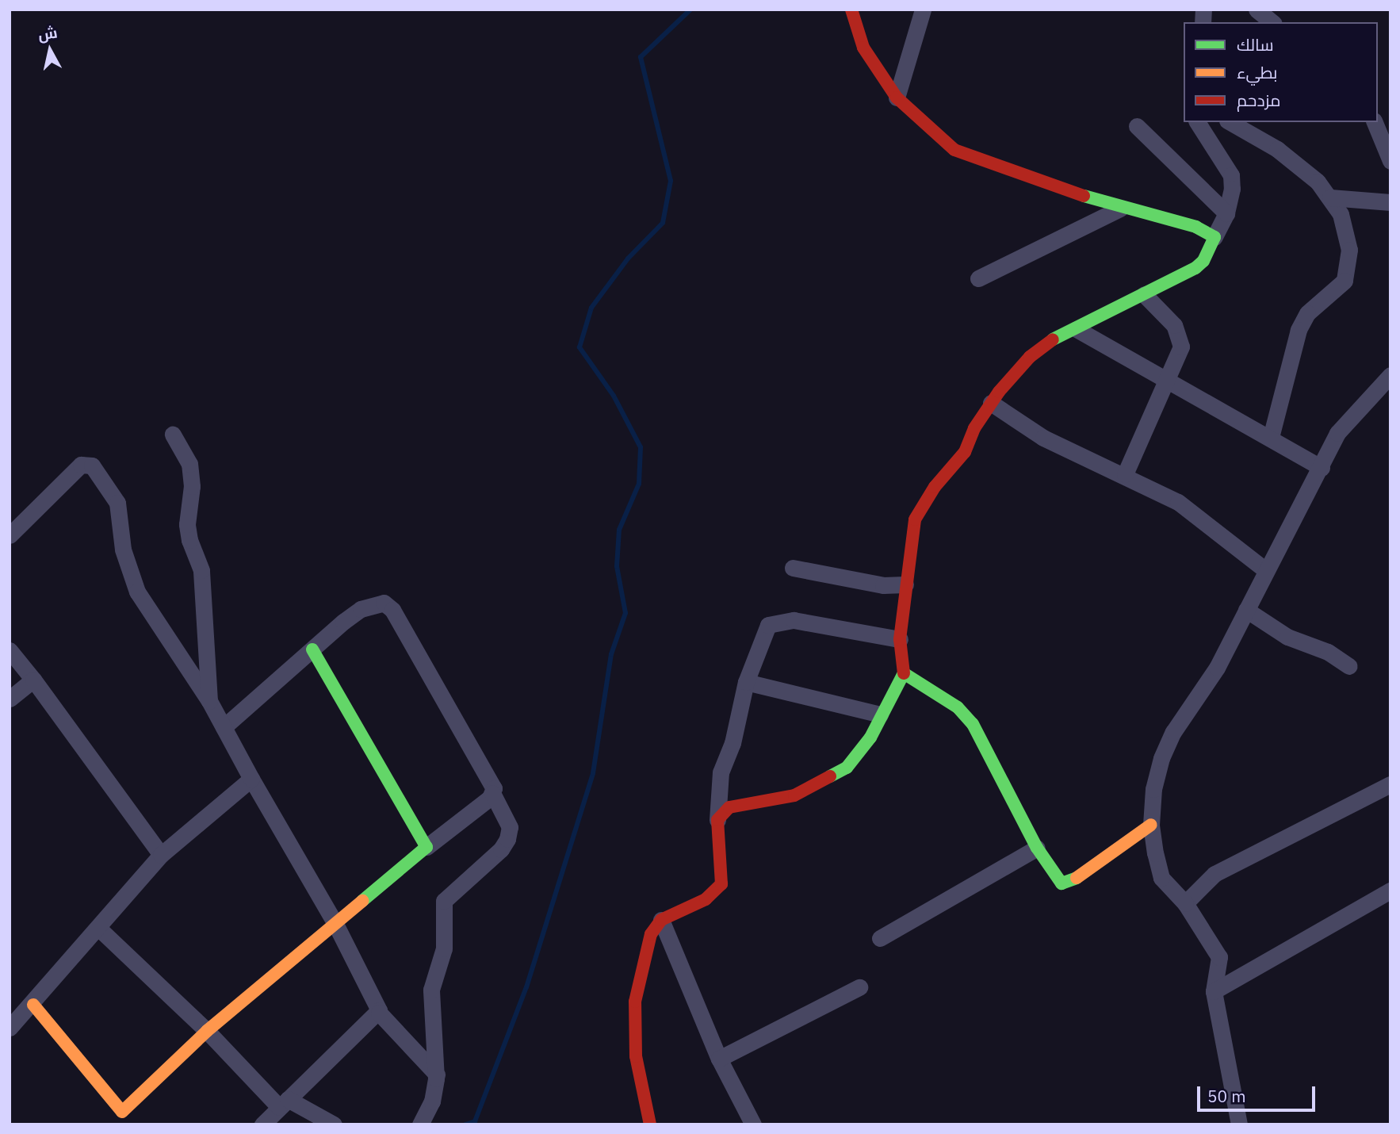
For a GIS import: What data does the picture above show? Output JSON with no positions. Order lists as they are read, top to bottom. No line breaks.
{"legend":["سالك","بطيء","مزدحم"],"scale_bar":"50 m","north":"top"}
